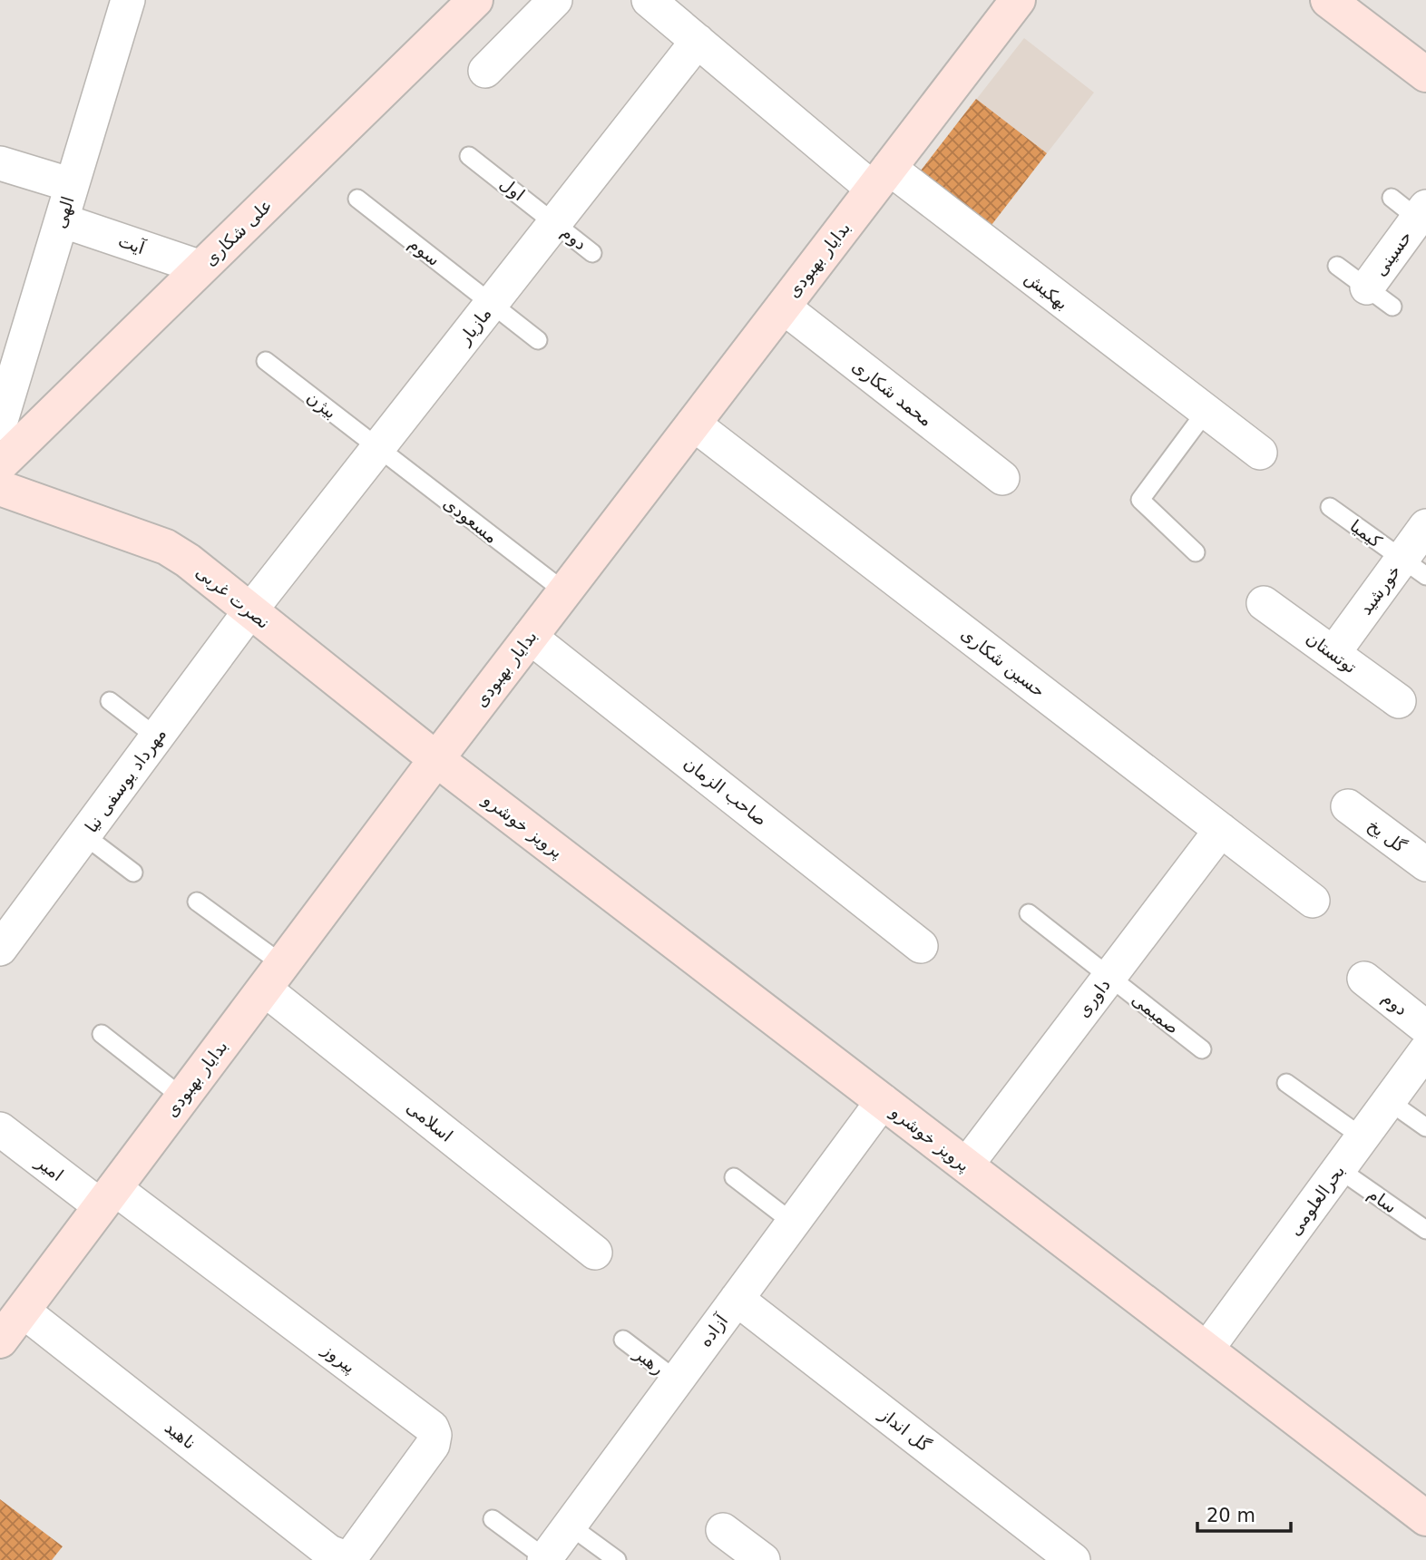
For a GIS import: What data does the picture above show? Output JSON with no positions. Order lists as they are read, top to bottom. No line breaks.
{"streets":{"main road":["علی شکاری","بدایار بهبودی","نصرت غربی","پرویز خوشرو"],"street":["الهی","دوم","آیت","حسینی","بهکیش","مازیار","محمد شکاری","خورشید","توتستان","حسین شکاری","مهرداد یوسفی نیا","صاحب الزمان","گل یخ","داوری","اسلامی","امیر","بحرالعلومی","آزاده","پیروز","گل انداز","ناهید"],"lane":["اول","سوم","بیژن","مسعودی","کیمیا","صمیمی","سام","رهبر"]},"crossings":[["اول","دوم"],["اول","مازیار"],["الهی","آیت"],["علی شکاری","آیت"],["دوم","مازیار"],["سوم","مازیار"],["بدایار بهبودی","بهکیش"],["بدایار بهبودی","محمد شکاری"],["بدایار بهبودی","مسعودی"],["بدایار بهبودی","نصرت غربی"],["بدایار بهبودی","حسین شکاری"],["بدایار بهبودی","صاحب الزمان"],["بدایار بهبودی","پرویز خوشرو"],["بدایار بهبودی","اسلامی"],["بدایار بهبودی","امیر"],["بدایار بهبودی","پیروز"],["بدایار بهبودی","ناهید"],["مازیار","بیژن"],["مازیار","مسعودی"],["مازیار","نصرت غربی"],["مازیار","مهرداد یوسفی نیا"],["بیژن","مسعودی"],["کیمیا","خورشید"],["خورشید","توتستان"],["نصرت غربی","مهرداد یوسفی نیا"],["نصرت غربی","پرویز خوشرو"],["حسین شکاری","داوری"],["پرویز خوشرو","داوری"],["پرویز خوشرو","بحرالعلومی"],["پرویز خوشرو","آزاده"],["داوری","صمیمی"],["امیر","پیروز"],["بحرالعلومی","سام"],["آزاده","رهبر"],["آزاده","گل انداز"],["پیروز","ناهید"]],"scale_bar":"20 m"}
